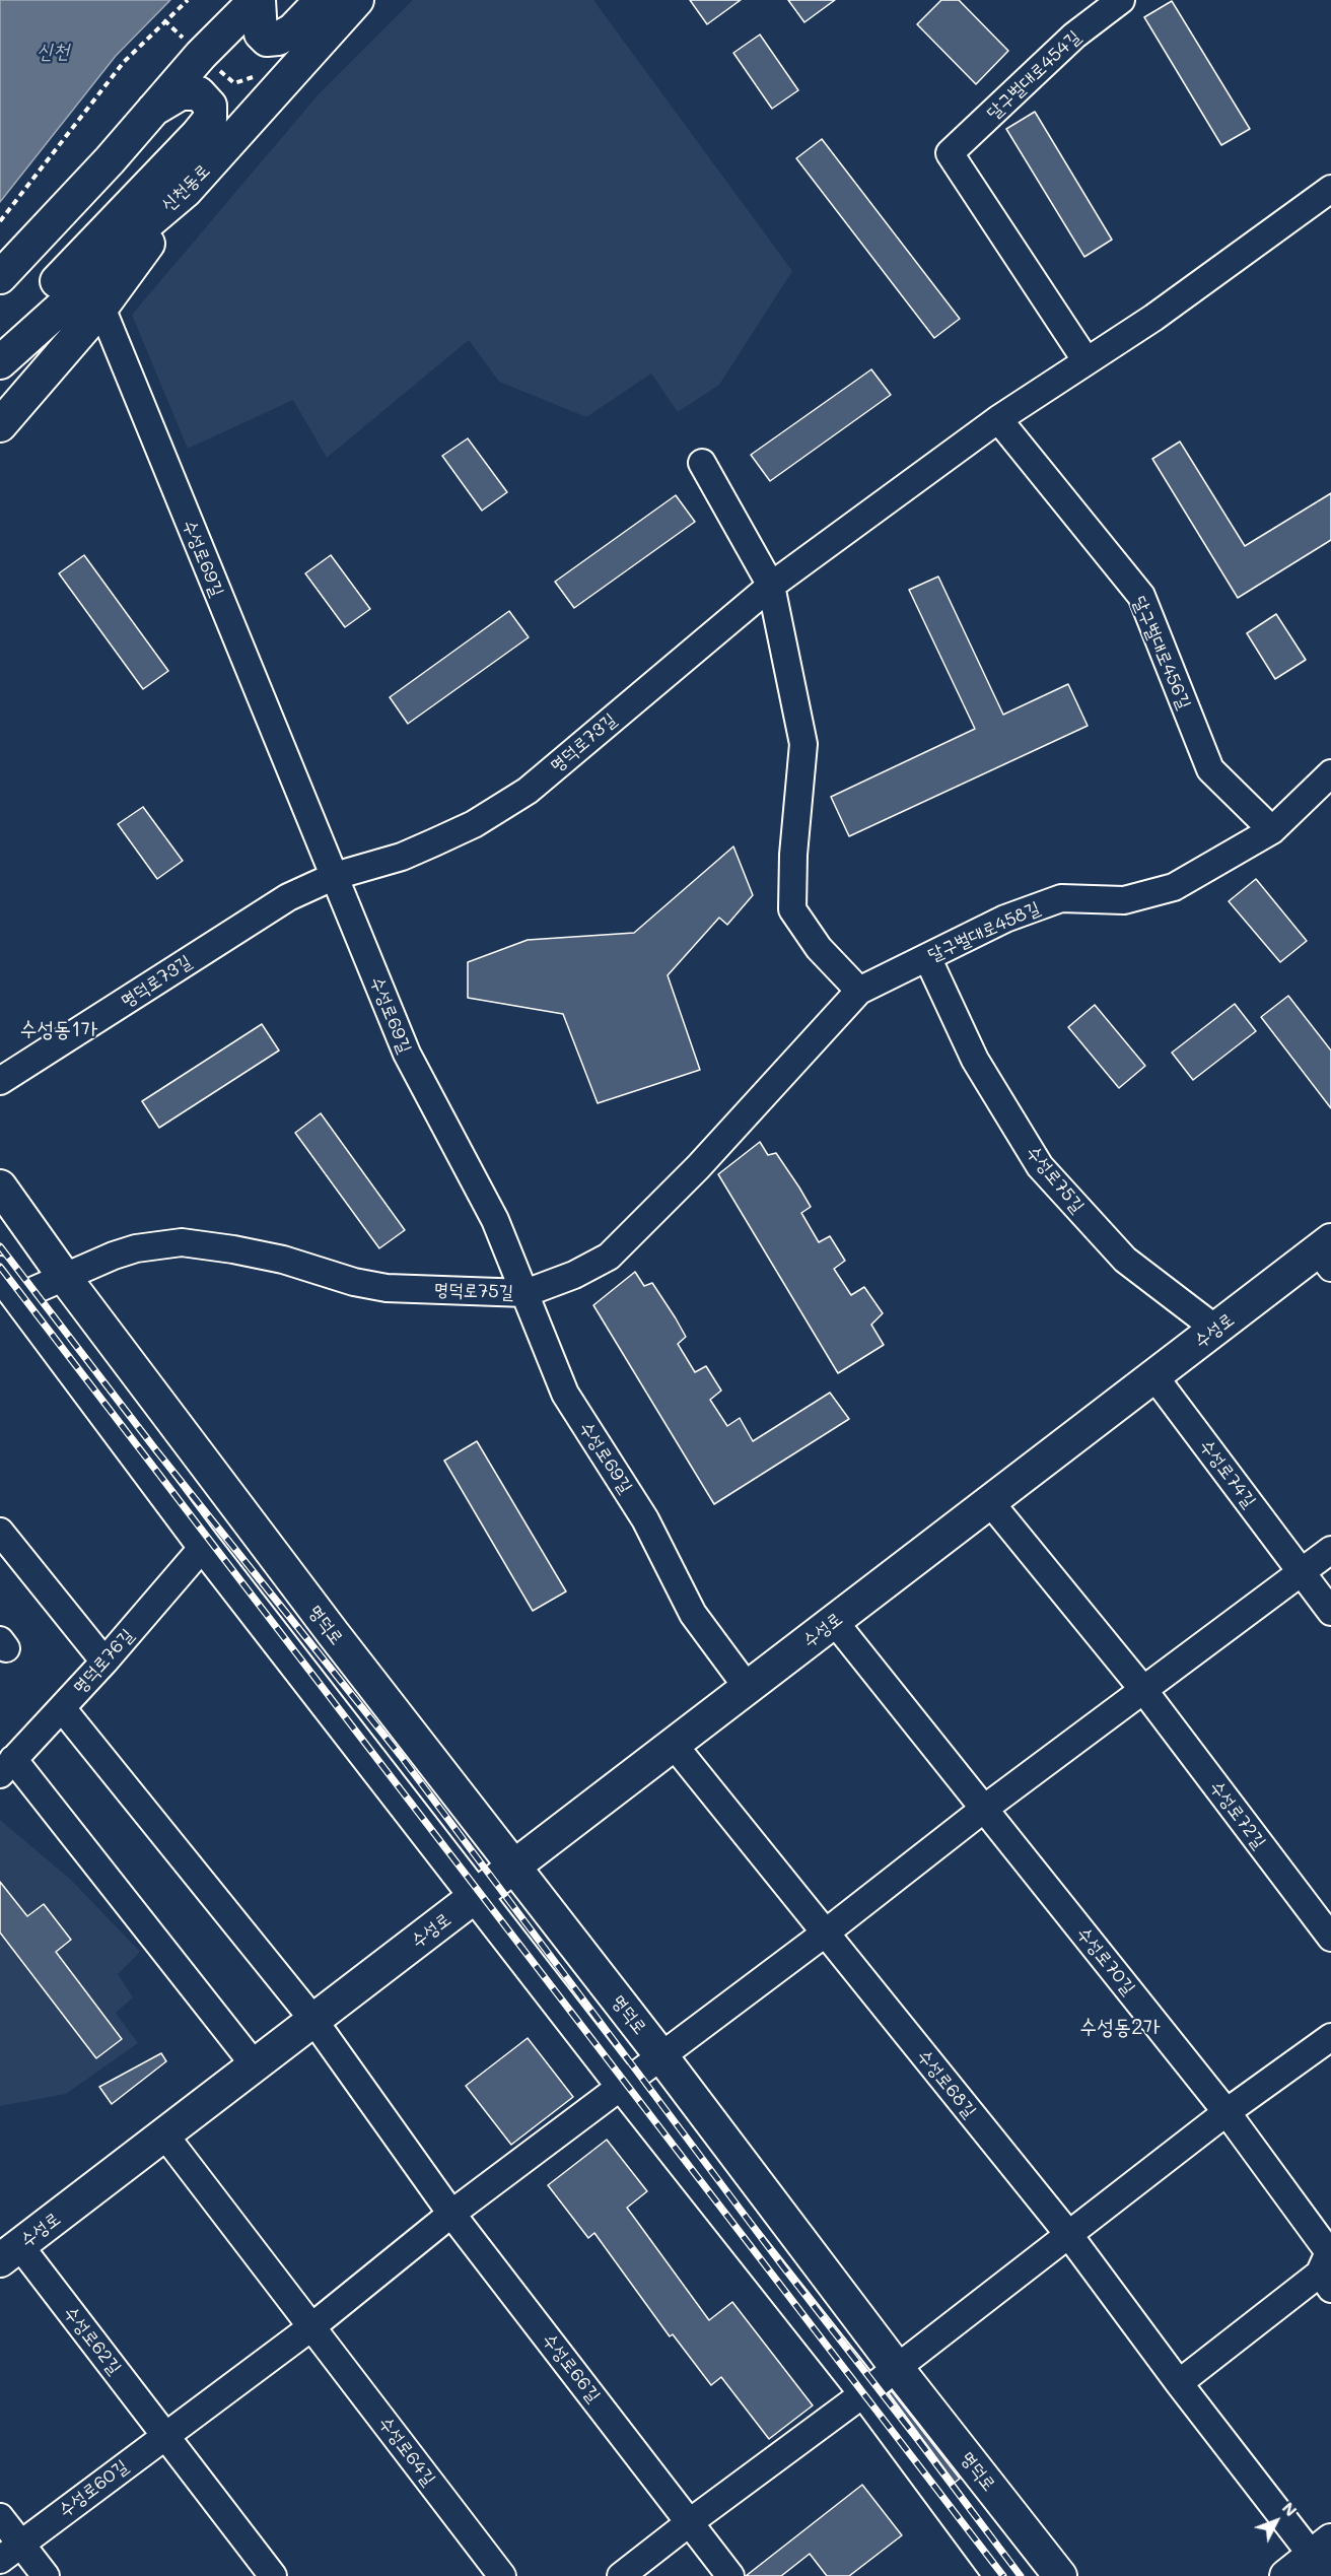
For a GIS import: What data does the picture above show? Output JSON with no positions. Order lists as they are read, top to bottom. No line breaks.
{"streets":{"main road":["신천동로","수성로","명덕로"],"street":["달구벌대로454길","수성로69길","달구벌대로456길","명덕로73길","달구벌대로458길","수성로75길","명덕로75길","수성로74길","명덕로76길","수성로72길","수성로70길","수성로68길","수성로62길","수성로66길","수성로64길","수성로60길"]},"crossings":[["수성로69길","명덕로73길"],["수성로69길","명덕로75길"],["수성로69길","수성로"],["달구벌대로456길","달구벌대로458길"],["달구벌대로458길","수성로75길"],["달구벌대로458길","명덕로75길"],["수성로75길","수성로"],["명덕로75길","명덕로"],["수성로","수성로74길"],["수성로","명덕로"],["수성로","수성로72길"],["수성로","수성로70길"],["수성로","수성로68길"],["수성로","수성로62길"],["수성로","수성로66길"],["수성로","수성로64길"],["수성로62길","수성로60길"]],"districts":["수성동1가","수성동2가"],"water":["신천"],"north":"top right"}
